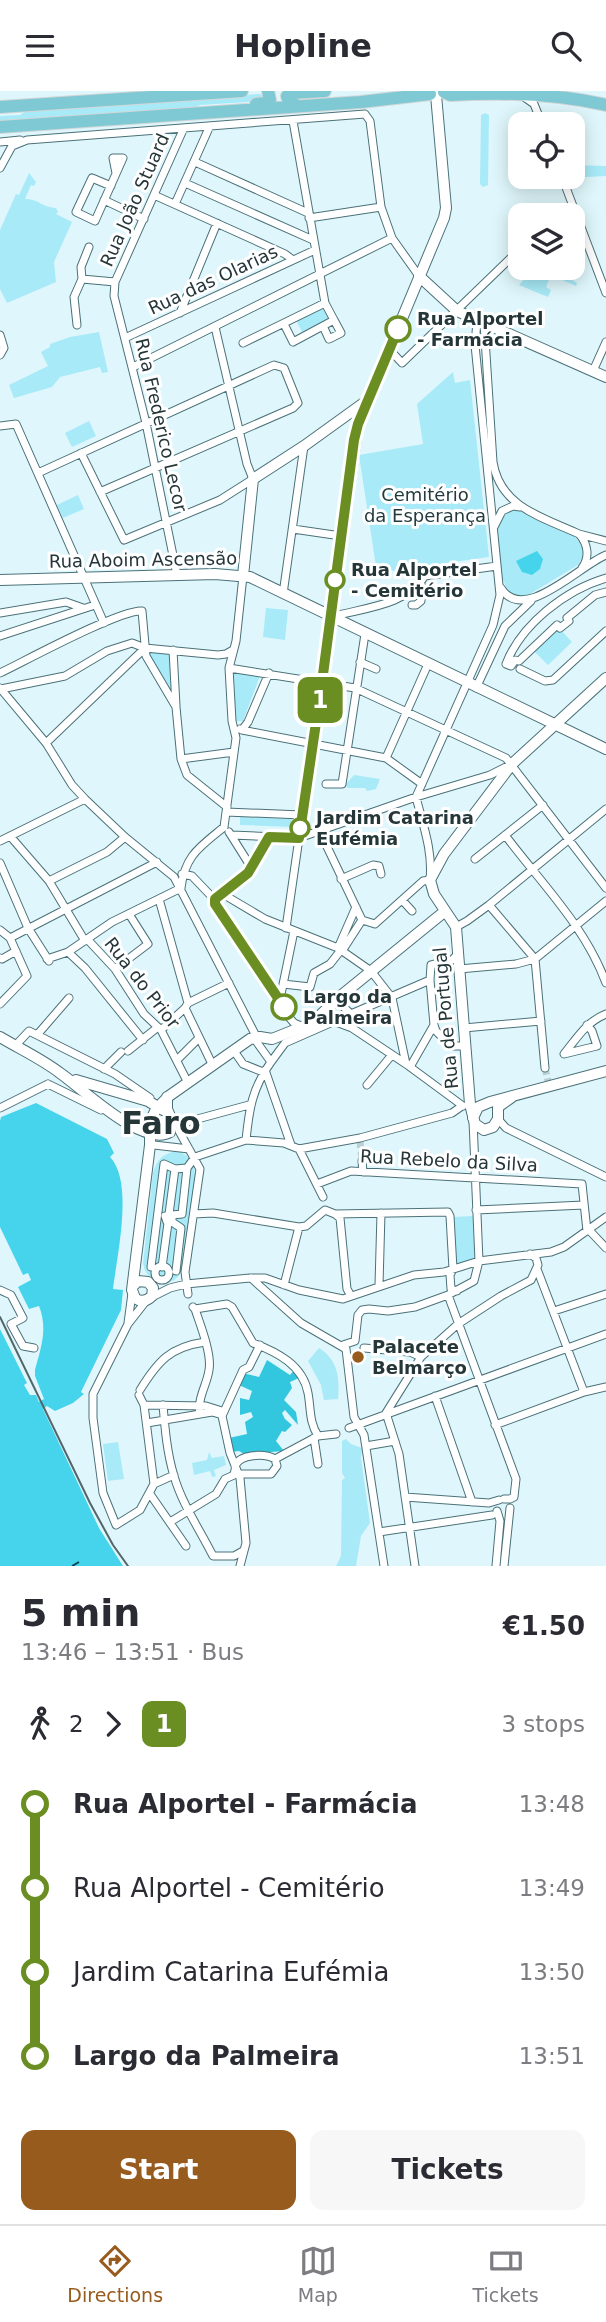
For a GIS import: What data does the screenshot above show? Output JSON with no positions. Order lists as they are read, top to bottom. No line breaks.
{"streets":{"street":["Rua João Stuard","Rua das Olarias","Rua Frederico Lecor","Rua Aboim Ascensão","Rua do Prior","Rua de Portugal","Rua Rebelo da Silva"]},"crossings":[["Rua João Stuard","Rua Frederico Lecor"],["Rua das Olarias","Rua Frederico Lecor"],["Rua Frederico Lecor","Rua Aboim Ascensão"]],"districts":["Faro"],"parks":["Cemitério da Esperança"],"places":["Rua Alportel - Farmácia","Rua Alportel - Cemitério","Jardim Catarina Eufémia","Largo da Palmeira","Palacete Belmarço"],"lines":["bus line 1"],"page":{"header":"Hopline","on_map":"1","heading":["5 min","13:46 – 13:51 · Bus","€1.50"],"legs":["2","1","3 stops"],"list":[{"name":"Rua Alportel - Farmácia","value":"13:48"},{"name":"Rua Alportel - Cemitério","value":"13:49"},{"name":"Jardim Catarina Eufémia","value":"13:50"},{"name":"Largo da Palmeira","value":"13:51"}],"buttons":["Start","Tickets"],"tabs":["Directions","Map","Tickets"]}}
